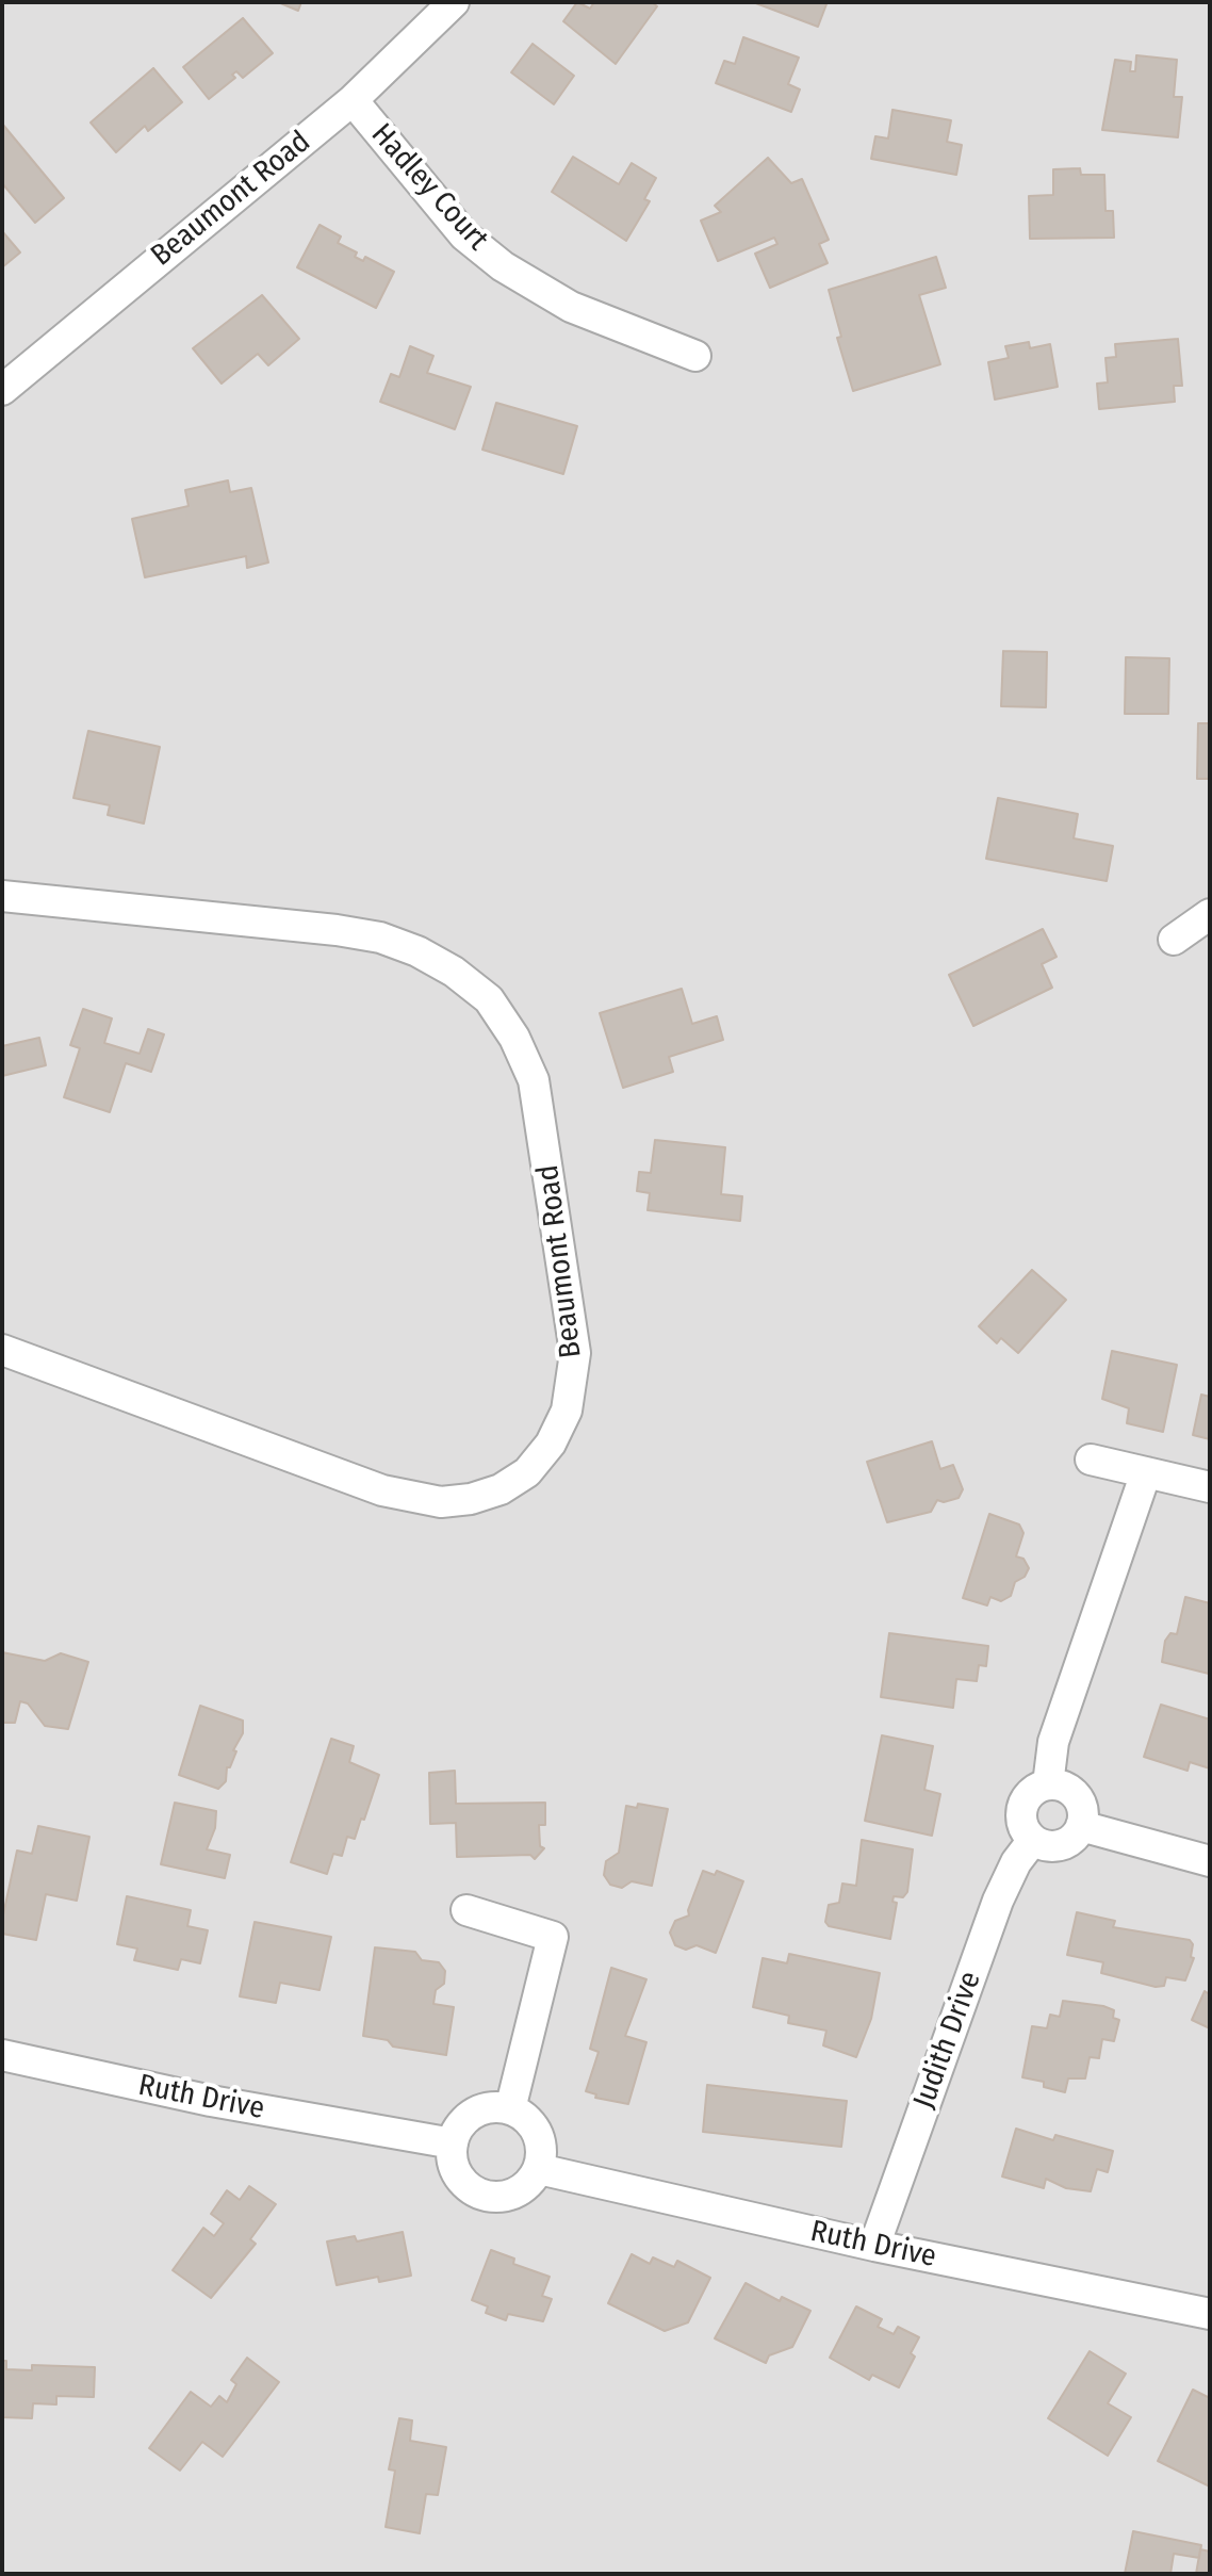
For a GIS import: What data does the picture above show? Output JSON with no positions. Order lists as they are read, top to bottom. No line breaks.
{"streets":{"street":["Hadley Court","Beaumont Road","Judith Drive","Ruth Drive"]},"crossings":[["Hadley Court","Beaumont Road"],["Judith Drive","Ruth Drive"]]}
